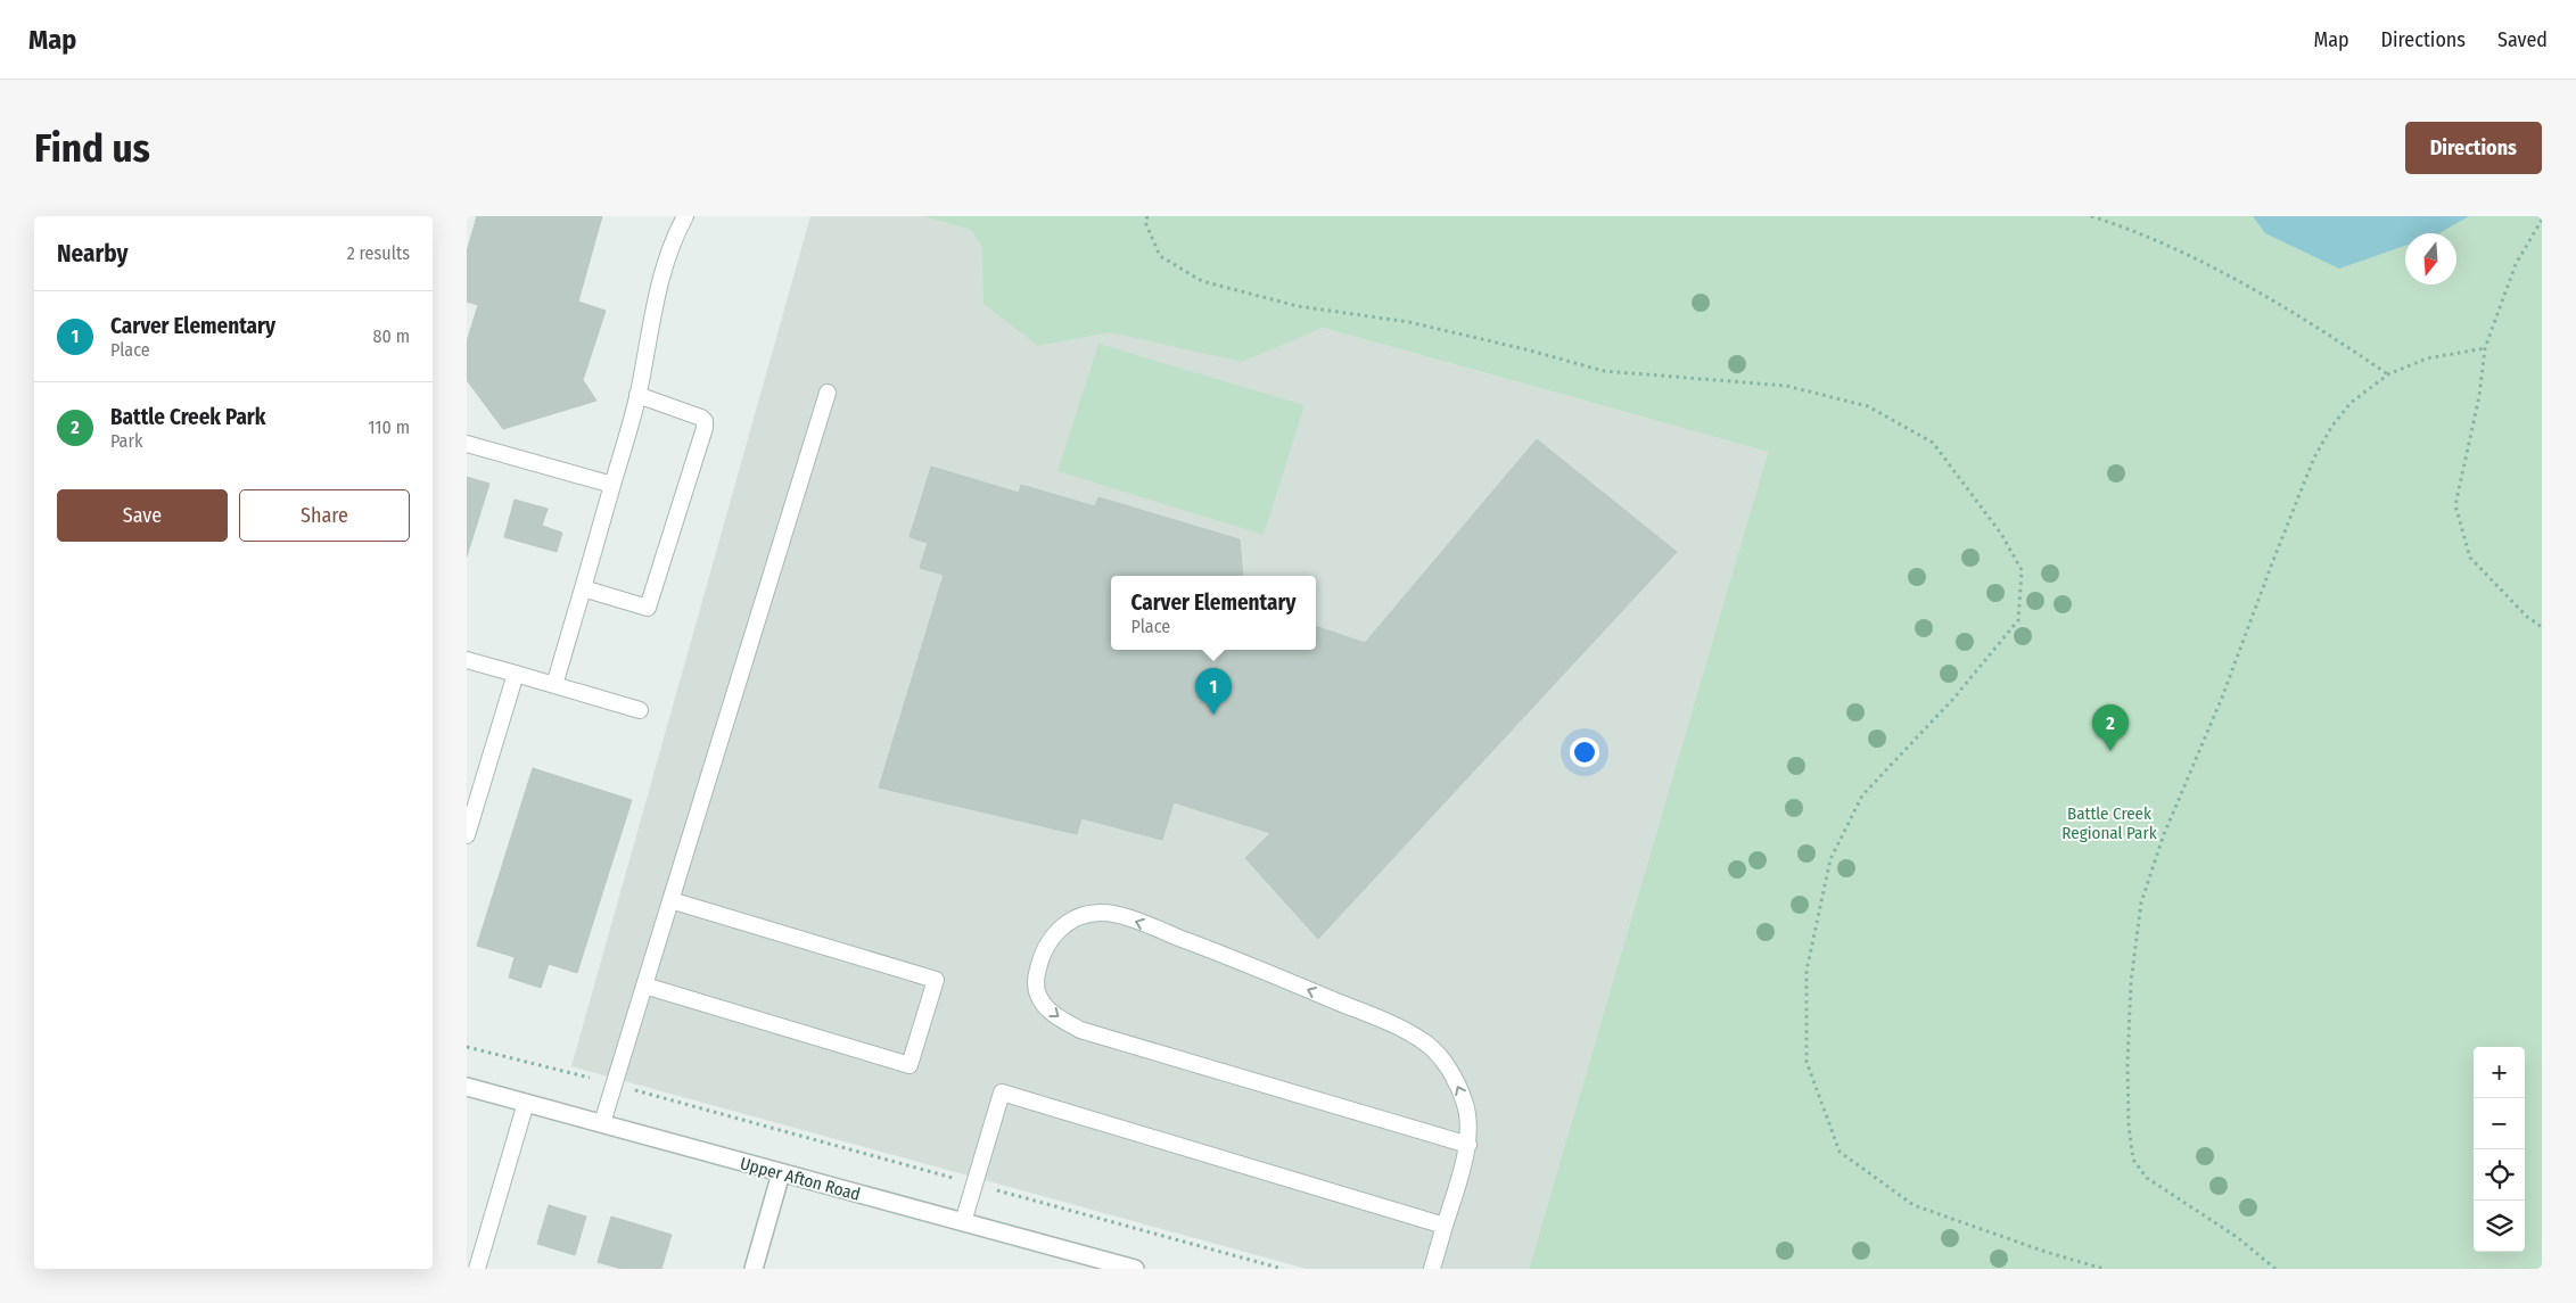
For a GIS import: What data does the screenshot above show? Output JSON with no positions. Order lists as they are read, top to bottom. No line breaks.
{"streets":{"street":["Upper Afton Road"]},"parks":["Battle Creek Regional Park"],"north":"bottom","page":{"header":"Map","nav":["Map","Directions","Saved"],"buttons":["Directions",["Save","Share"]],"title":"Find us","heading":["Nearby","2 results"],"list":[{"mark":"1","name":"Carver Elementary","note":"Place","value":"80 m"},{"mark":"2","name":"Battle Creek Park","note":"Park","value":"110 m"}],"popup":["Carver Elementary","Place"],"pins":["1","2"],"map_buttons":["+","−"]}}
